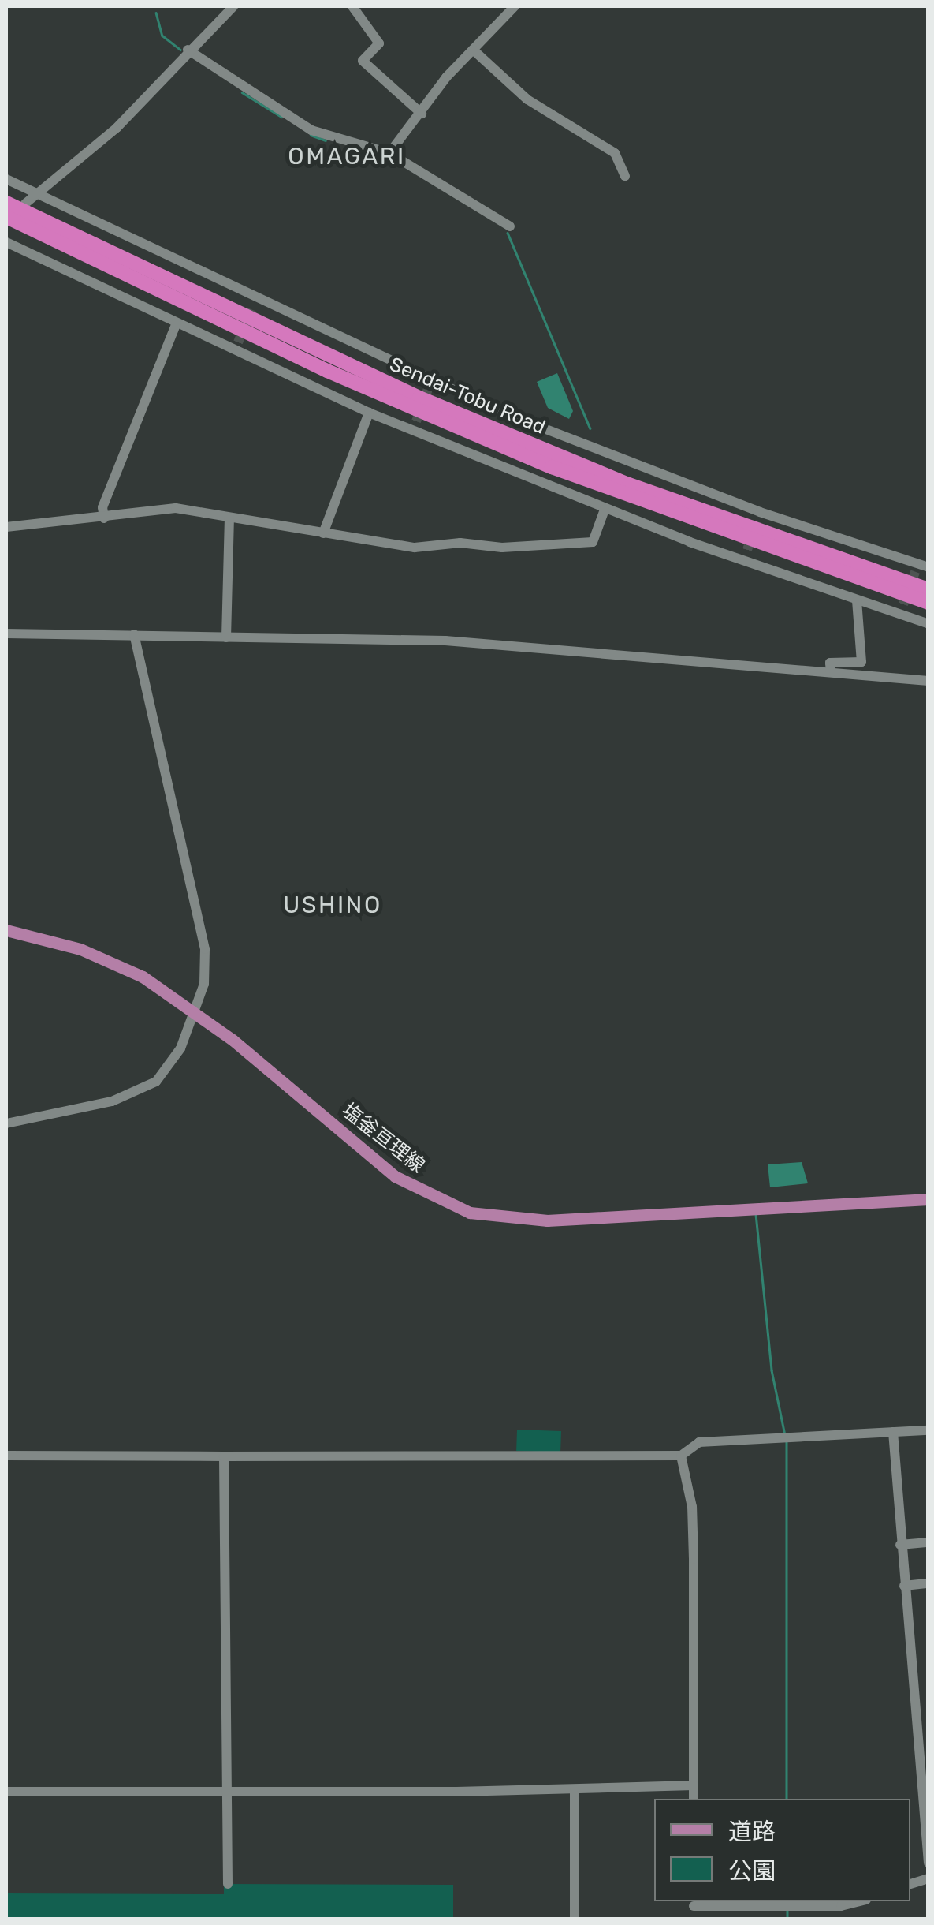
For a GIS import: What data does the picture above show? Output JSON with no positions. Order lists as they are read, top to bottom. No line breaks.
{"streets":{"highway":["Sendai-Tobu Road"],"main road":["塩釜亘理線"]},"districts":["OMAGARI","USHINO"],"legend":["道路","公園"]}
